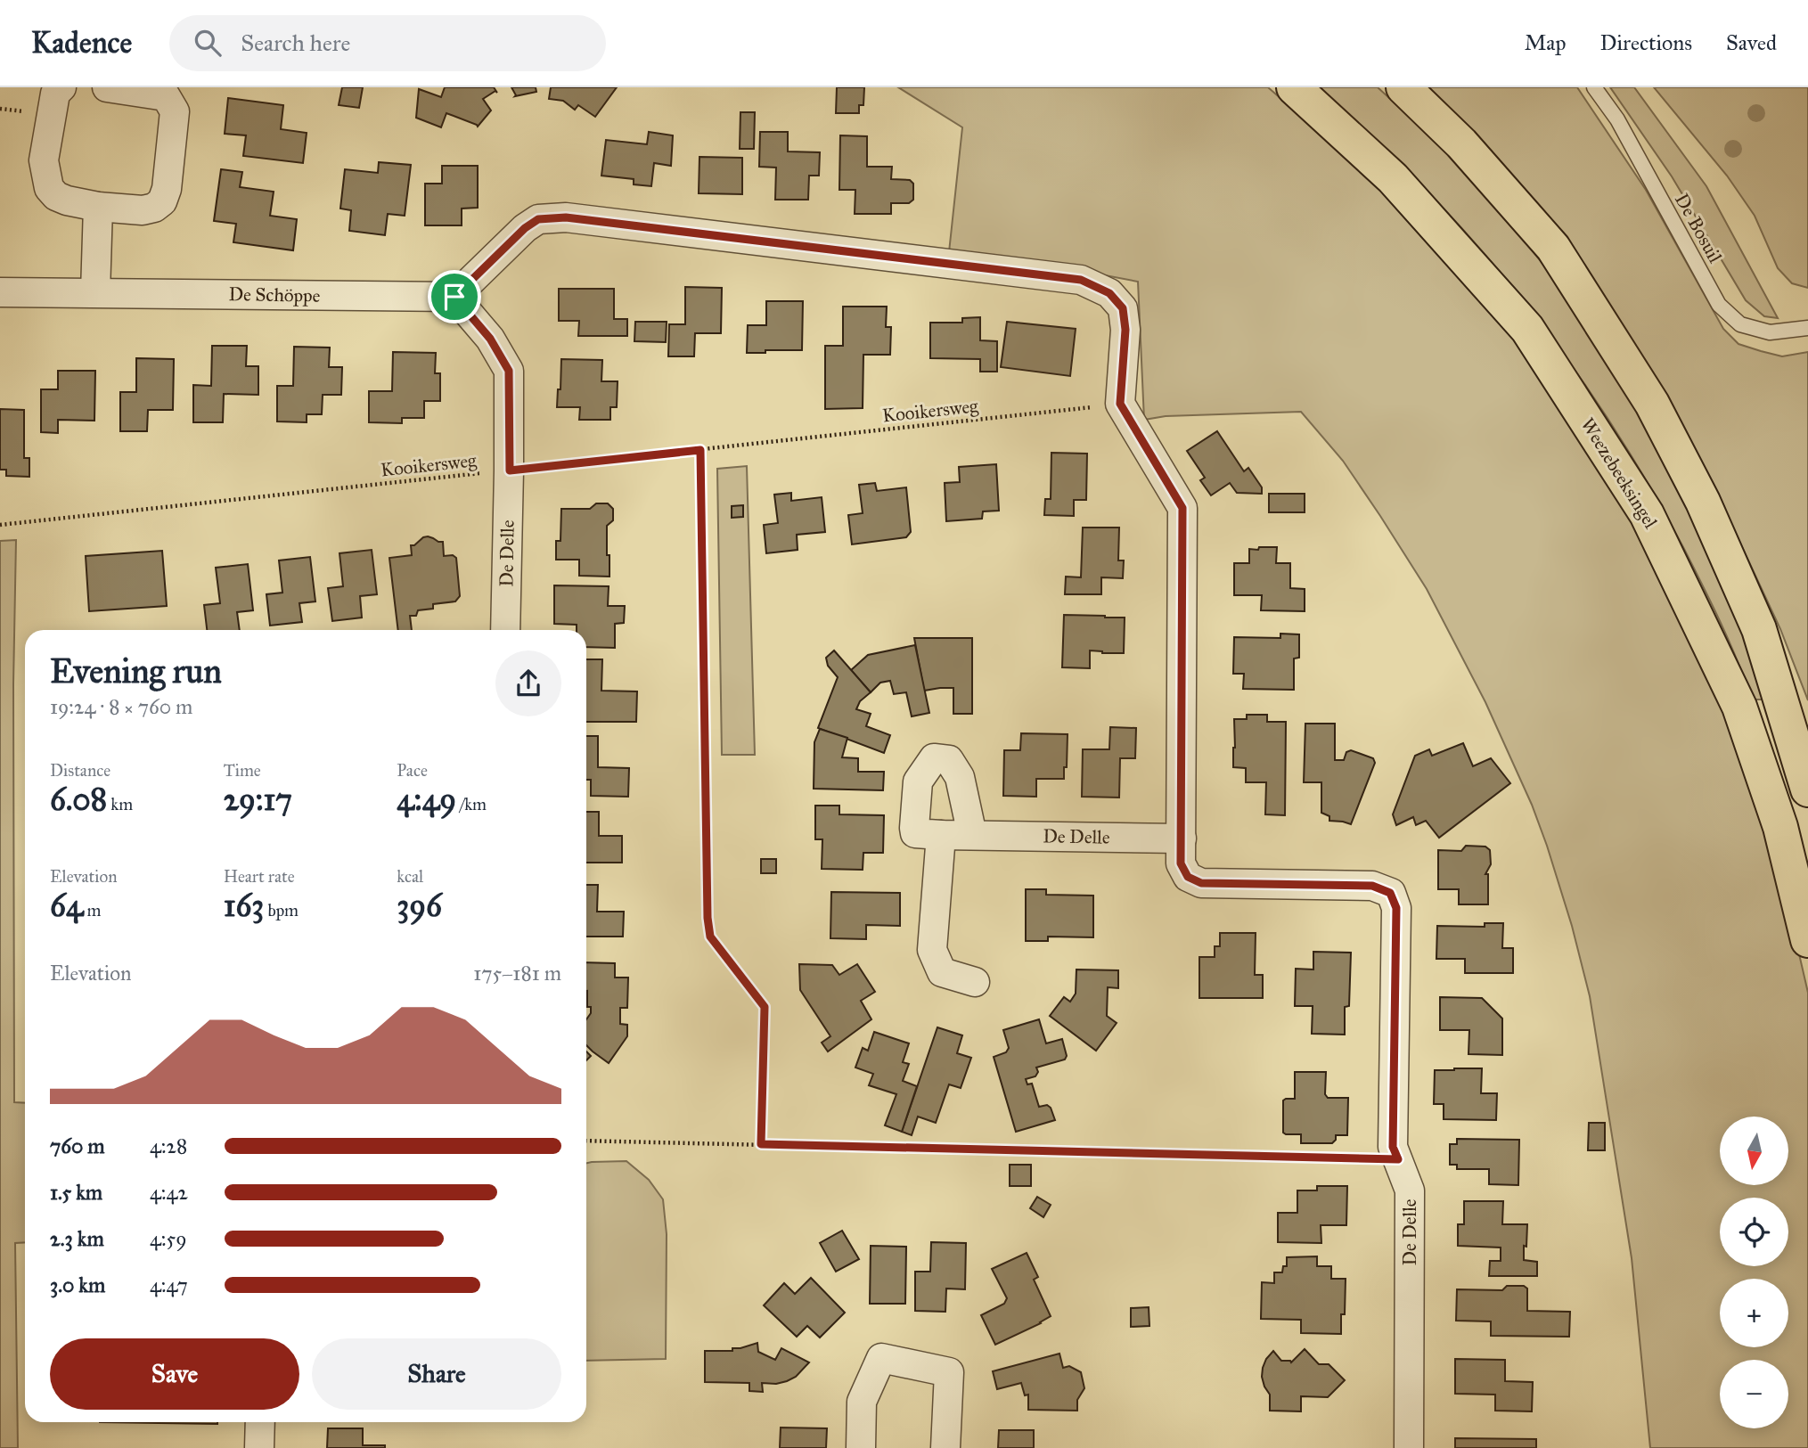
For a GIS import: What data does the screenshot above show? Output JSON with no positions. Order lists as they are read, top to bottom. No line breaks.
{"streets":{"main road":["Weezebeeksingel"],"street":["De Schöppe","De Delle"],"lane":["De Bosuil"],"path":["Kooikersweg"]},"crossings":[["Kooikersweg","De Delle"]],"north":"bottom","page":{"header":"Kadence","search":"Search here","nav":["Map","Directions","Saved"],"heading":["Evening run","19:24 · 8 × 760 m"],"stats":[["Distance","6.08 km"],["Time","29:17"],["Pace","4:49 /km"],["Elevation","64 m"],["Heart rate","163 bpm"],["kcal","396"]],"chart":["Elevation","175–181 m"],"map_buttons":["+","−"],"list":[{"name":"760 m","note":"4:28"},{"name":"1.5 km","note":"4:42"},{"name":"2.3 km","note":"4:59"},{"name":"3.0 km","note":"4:47"}],"buttons":["Save","Share"]}}
